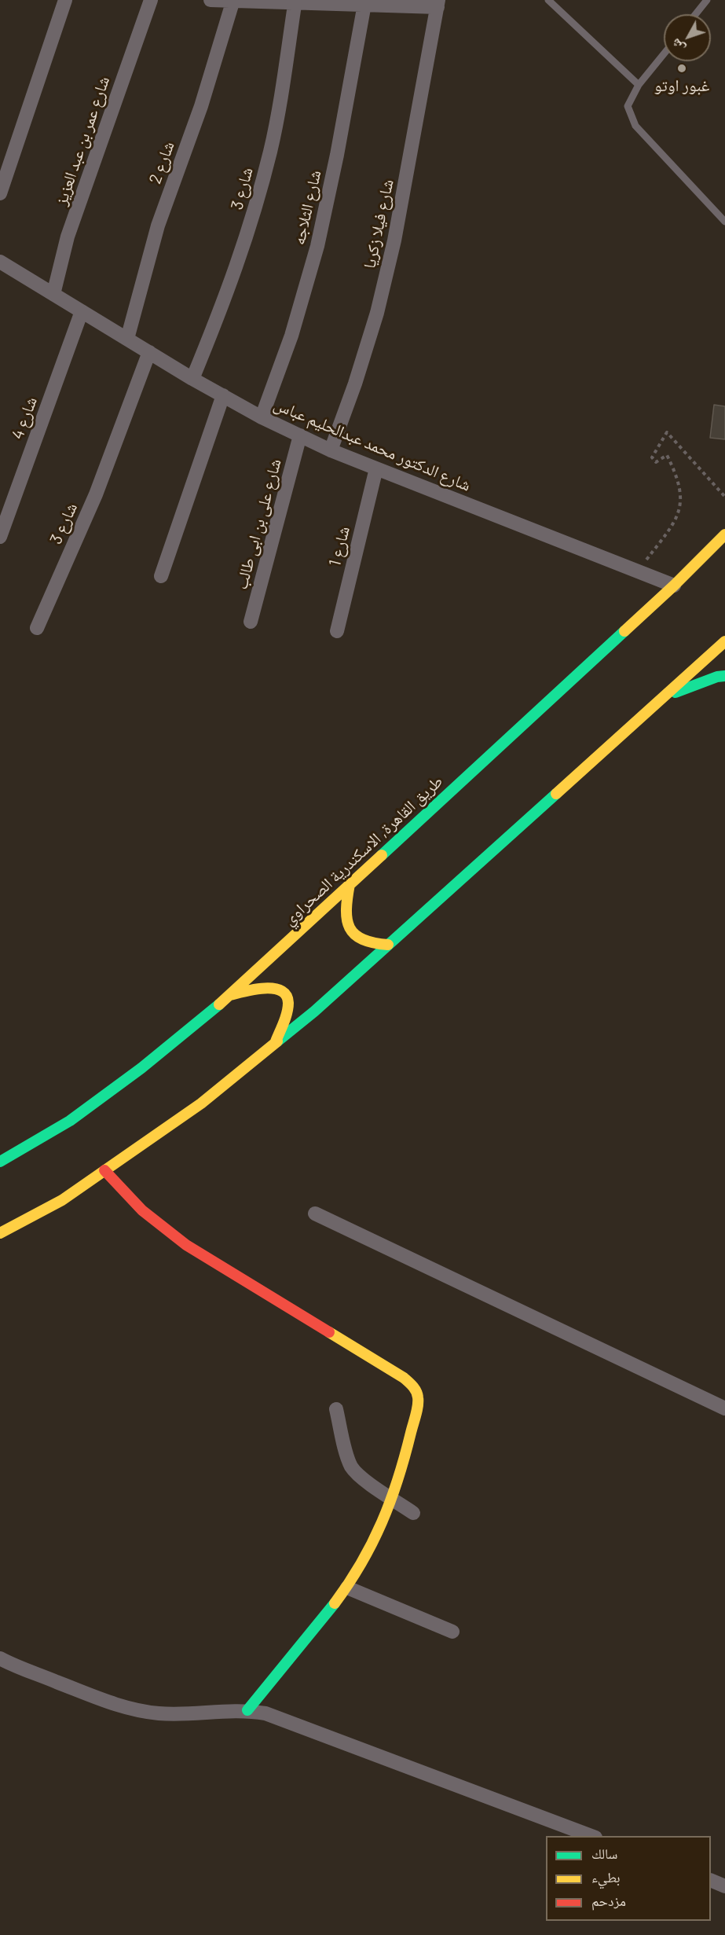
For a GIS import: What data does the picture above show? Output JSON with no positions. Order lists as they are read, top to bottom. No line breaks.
{"streets":{"main road":["طريق القاهرة, الاسكندرية الصحراوي"],"street":["شارع عمر بن عبد العزيز","شارع 2","شارع 3","شارع الثلاجه","شارع فيلا زكريا","شارع 4","شارع الدكتور محمد عبدالحليم عباس","شارع على بن ابى طالب","شارع 1"]},"crossings":[["شارع عمر بن عبد العزيز","شارع الدكتور محمد عبدالحليم عباس"],["شارع 2","شارع الدكتور محمد عبدالحليم عباس"],["شارع 3","شارع الدكتور محمد عبدالحليم عباس"],["شارع الثلاجه","شارع الدكتور محمد عبدالحليم عباس"],["شارع فيلا زكريا","شارع الدكتور محمد عبدالحليم عباس"],["شارع 4","شارع الدكتور محمد عبدالحليم عباس"],["شارع الدكتور محمد عبدالحليم عباس","شارع على بن ابى طالب"],["شارع الدكتور محمد عبدالحليم عباس","شارع 1"],["شارع الدكتور محمد عبدالحليم عباس","طريق القاهرة, الاسكندرية الصحراوي"]],"places":["غبور اوتو"],"legend":["سالك","بطيء","مزدحم"],"north":"bottom left"}
